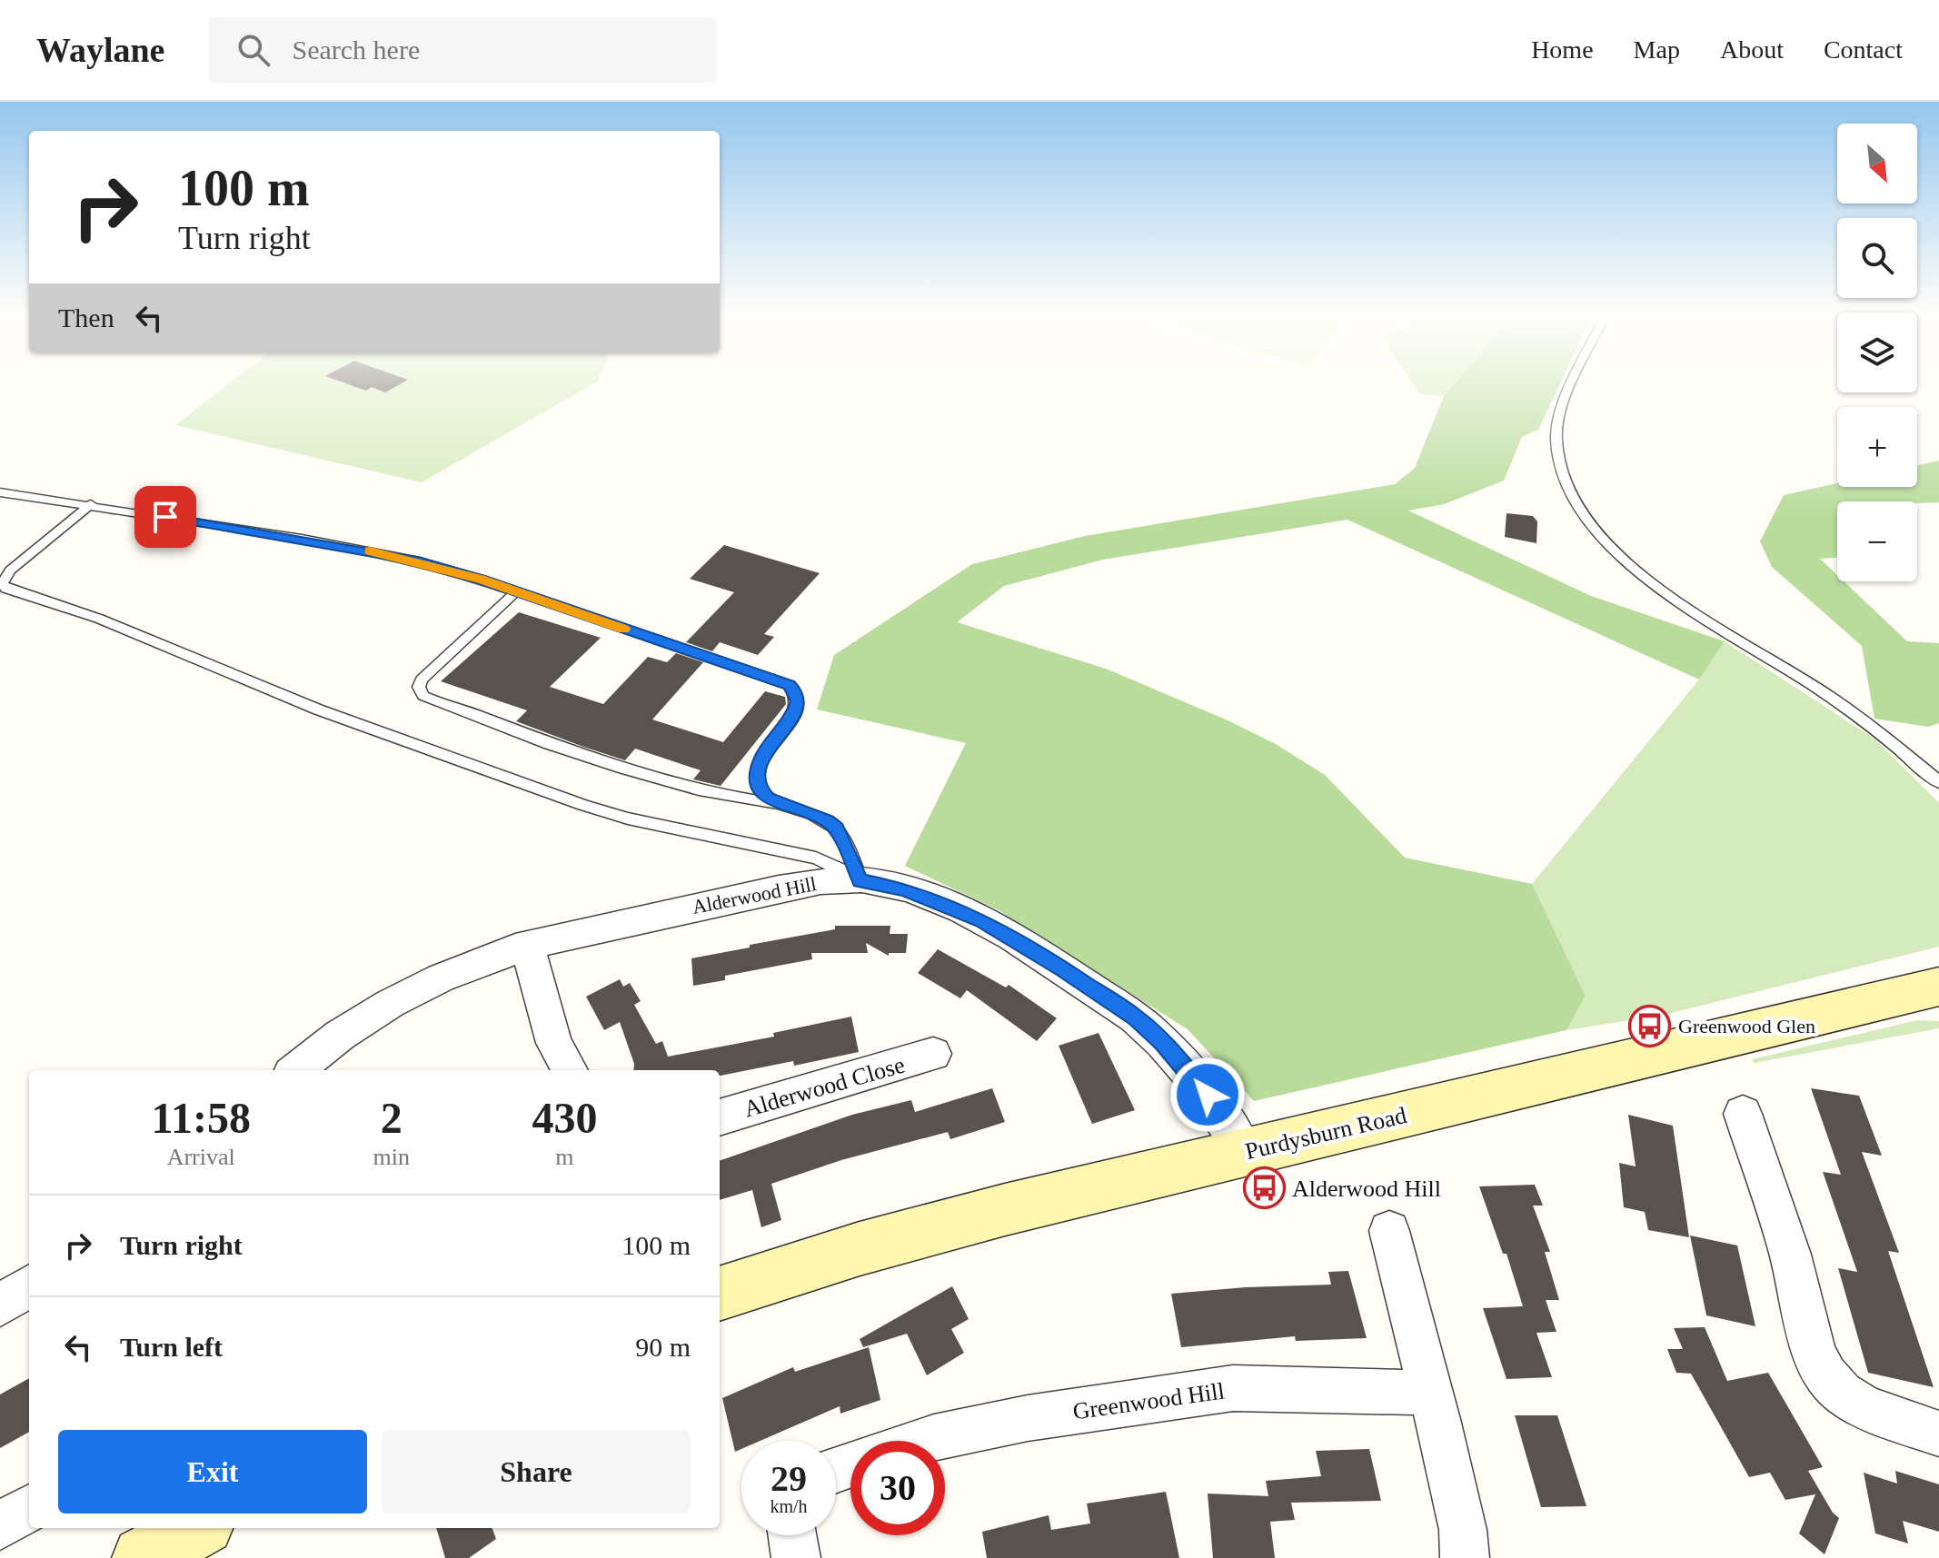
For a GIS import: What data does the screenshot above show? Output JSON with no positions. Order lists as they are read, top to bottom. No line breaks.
{"streets":{"street":["Alderwood Hill","Alderwood Close","Purdysburn Road","Greenwood Hill"]},"crossings":[["Alderwood Hill","Purdysburn Road"]],"places":{"bus stop":["Greenwood Glen","Alderwood Hill"]},"north":"bottom right","page":{"header":"Waylane","search":"Search here","nav":["Home","Map","About","Contact"],"map_buttons":["+","−"],"turn":["100 m","Turn right"],"then":"Then","eta":["11:58","Arrival","2","min","430","m"],"list":[{"name":"Turn right","value":"100 m"},{"name":"Turn left","value":"90 m"}],"buttons":["Exit","Share"],"speed":"29 km/h","limit":"30"}}
